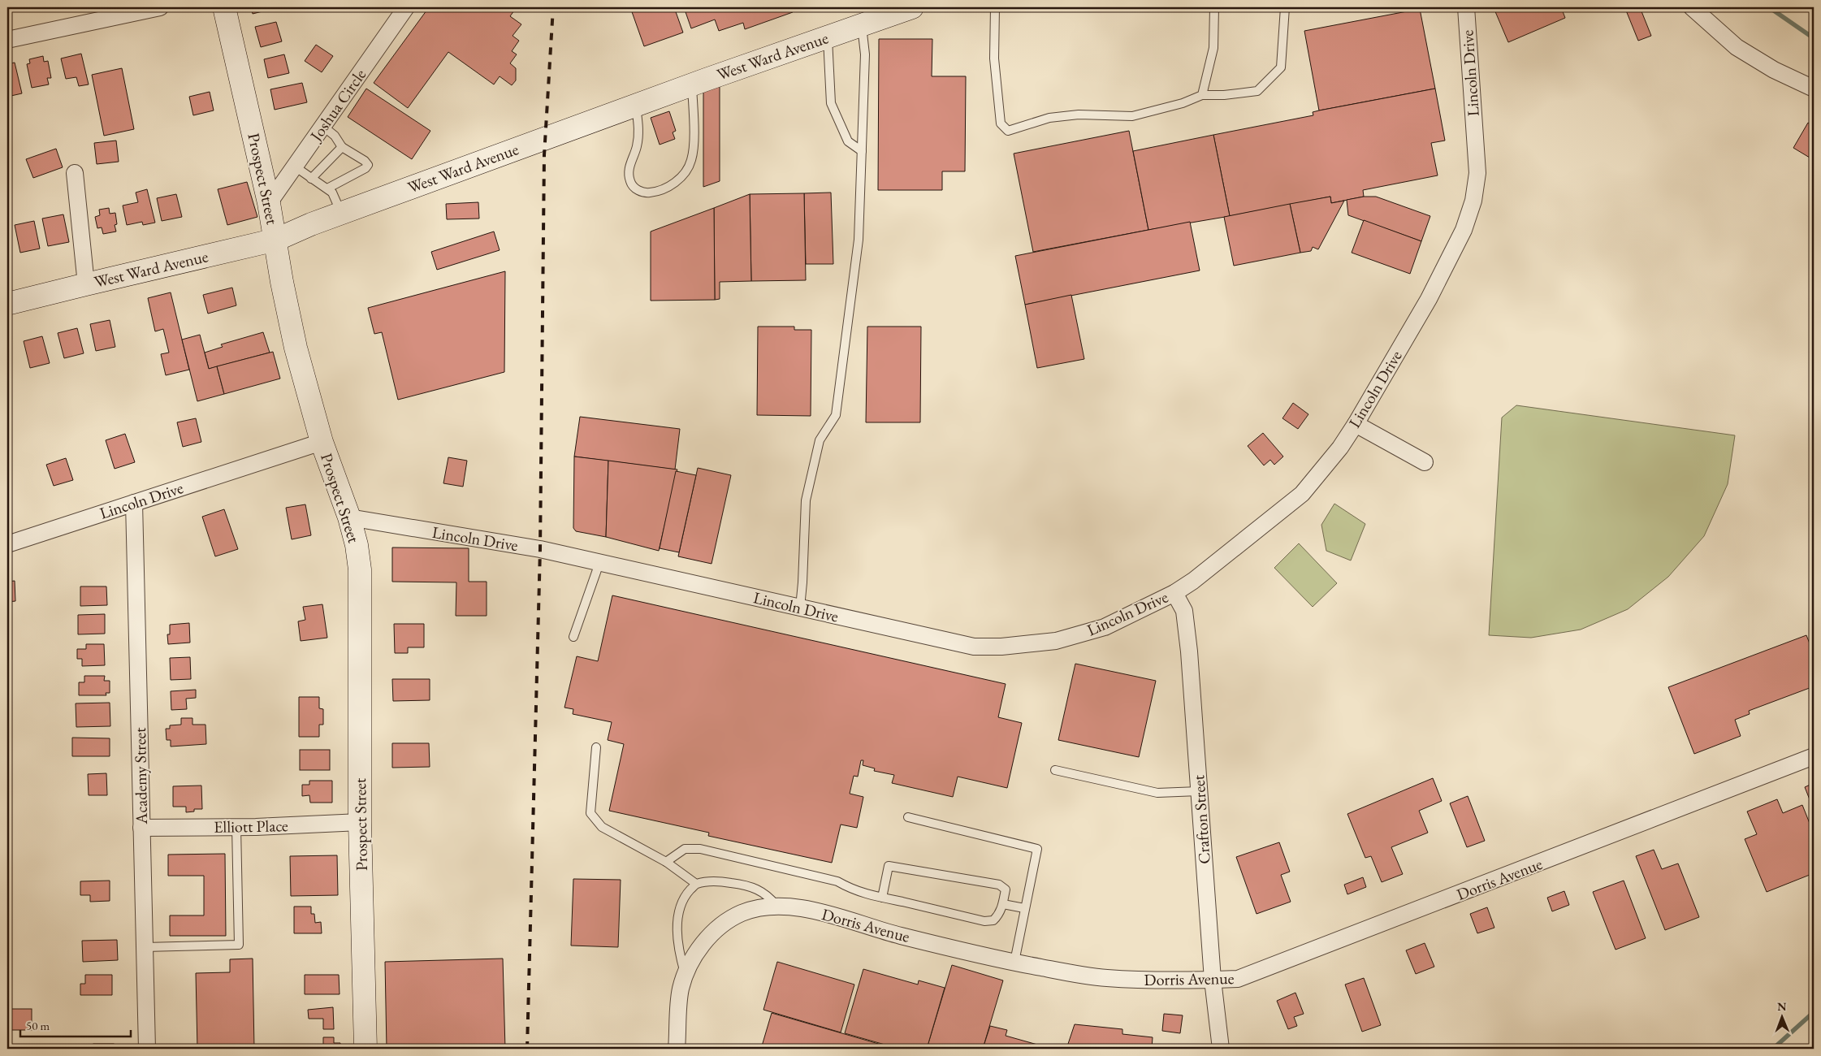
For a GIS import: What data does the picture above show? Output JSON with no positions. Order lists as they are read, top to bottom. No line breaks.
{"streets":{"street":["West Ward Avenue","Lincoln Drive","Joshua Circle","Prospect Street","Academy Street","Crafton Street","Elliott Place","Dorris Avenue"]},"crossings":[["West Ward Avenue","Prospect Street"],["Lincoln Drive","Prospect Street"],["Lincoln Drive","Academy Street"],["Lincoln Drive","Crafton Street"],["Joshua Circle","Prospect Street"],["Prospect Street","Elliott Place"],["Academy Street","Elliott Place"],["Crafton Street","Dorris Avenue"]],"scale_bar":"50 m","north":"top"}
